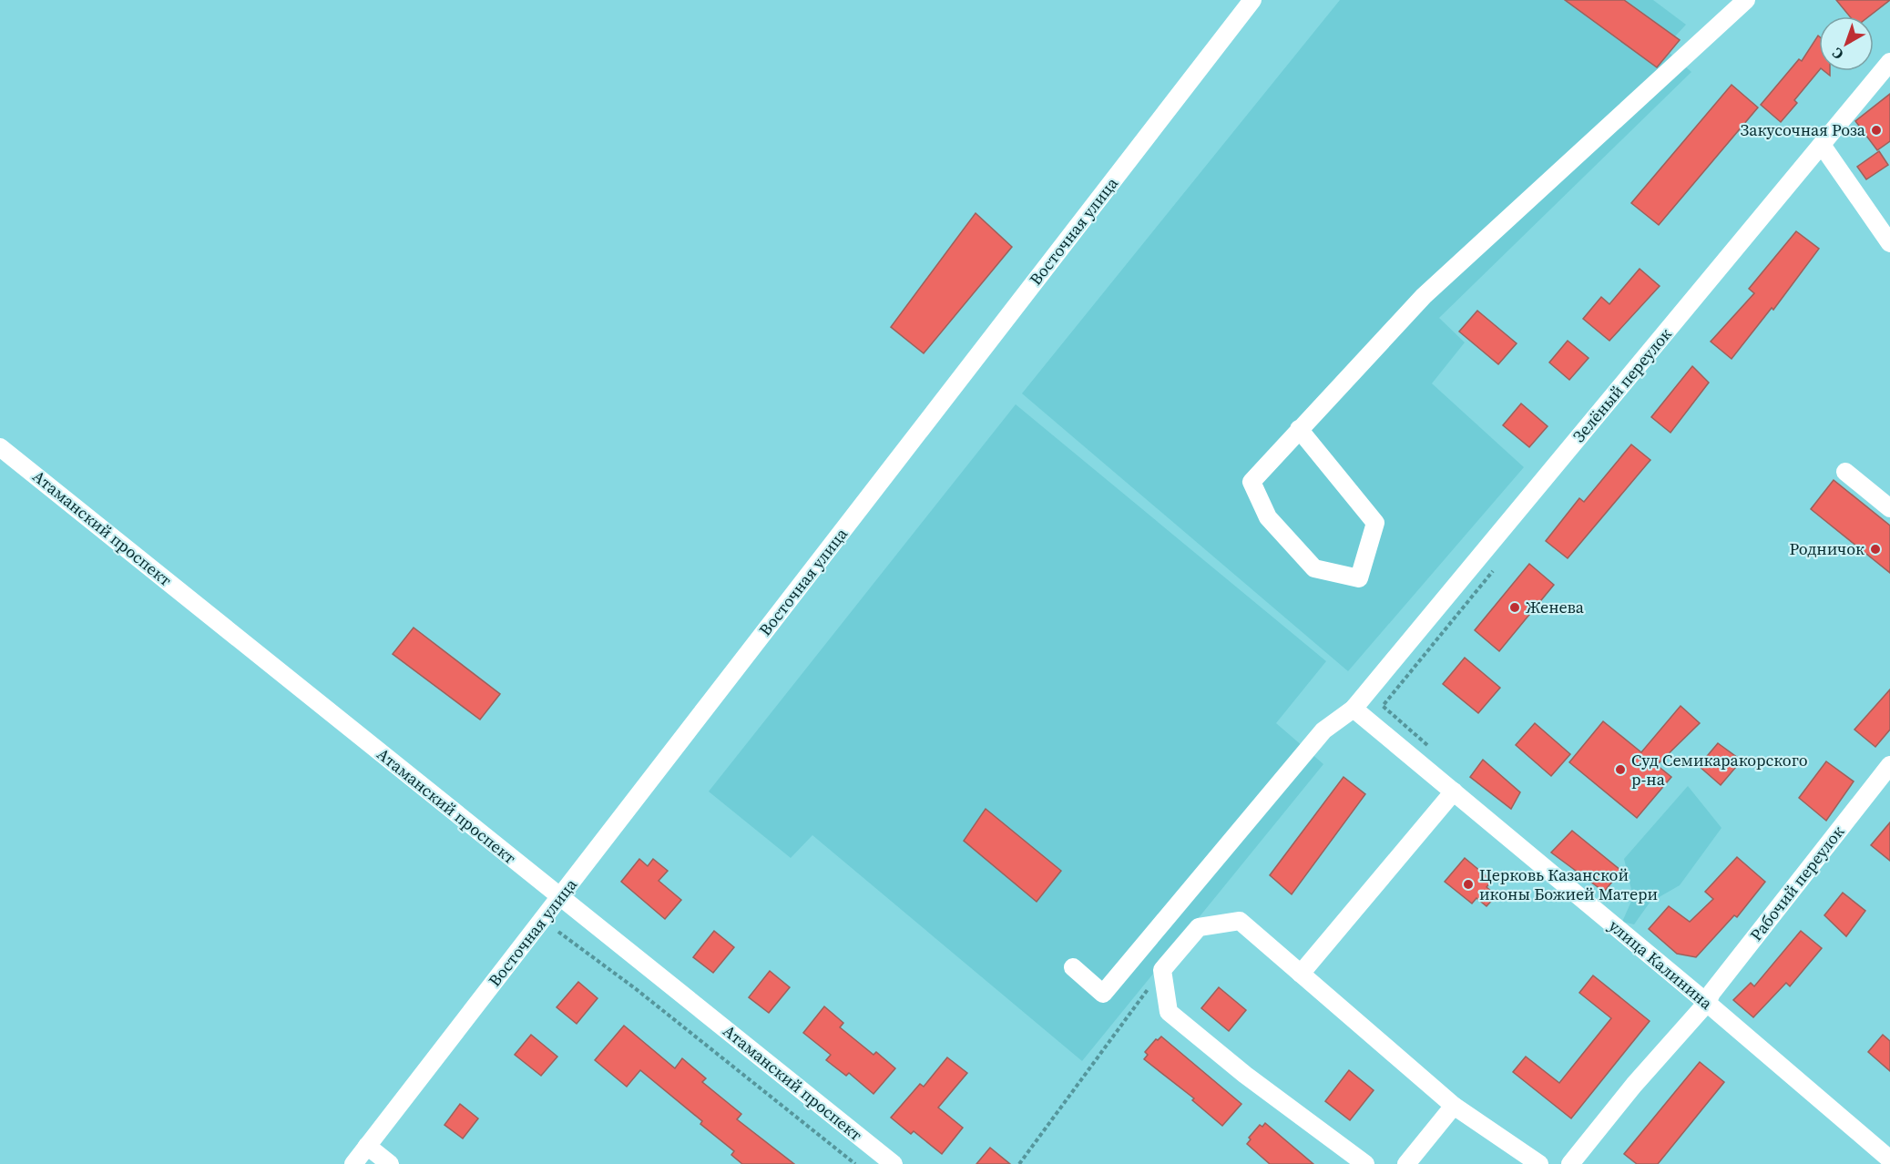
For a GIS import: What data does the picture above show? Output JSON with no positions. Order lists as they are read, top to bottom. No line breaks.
{"streets":{"street":["Восточная улица","Зелёный переулок","Атаманский проспект","Рабочий переулок","улица Калинина"]},"crossings":[["Восточная улица","Атаманский проспект"],["Зелёный переулок","улица Калинина"],["Рабочий переулок","улица Калинина"]],"places":["Закусочная Роза","Родничок","Женева","Суд Семикаракорского р-на","Церковь Казанской иконы Божией Матери"],"north":"bottom left"}
